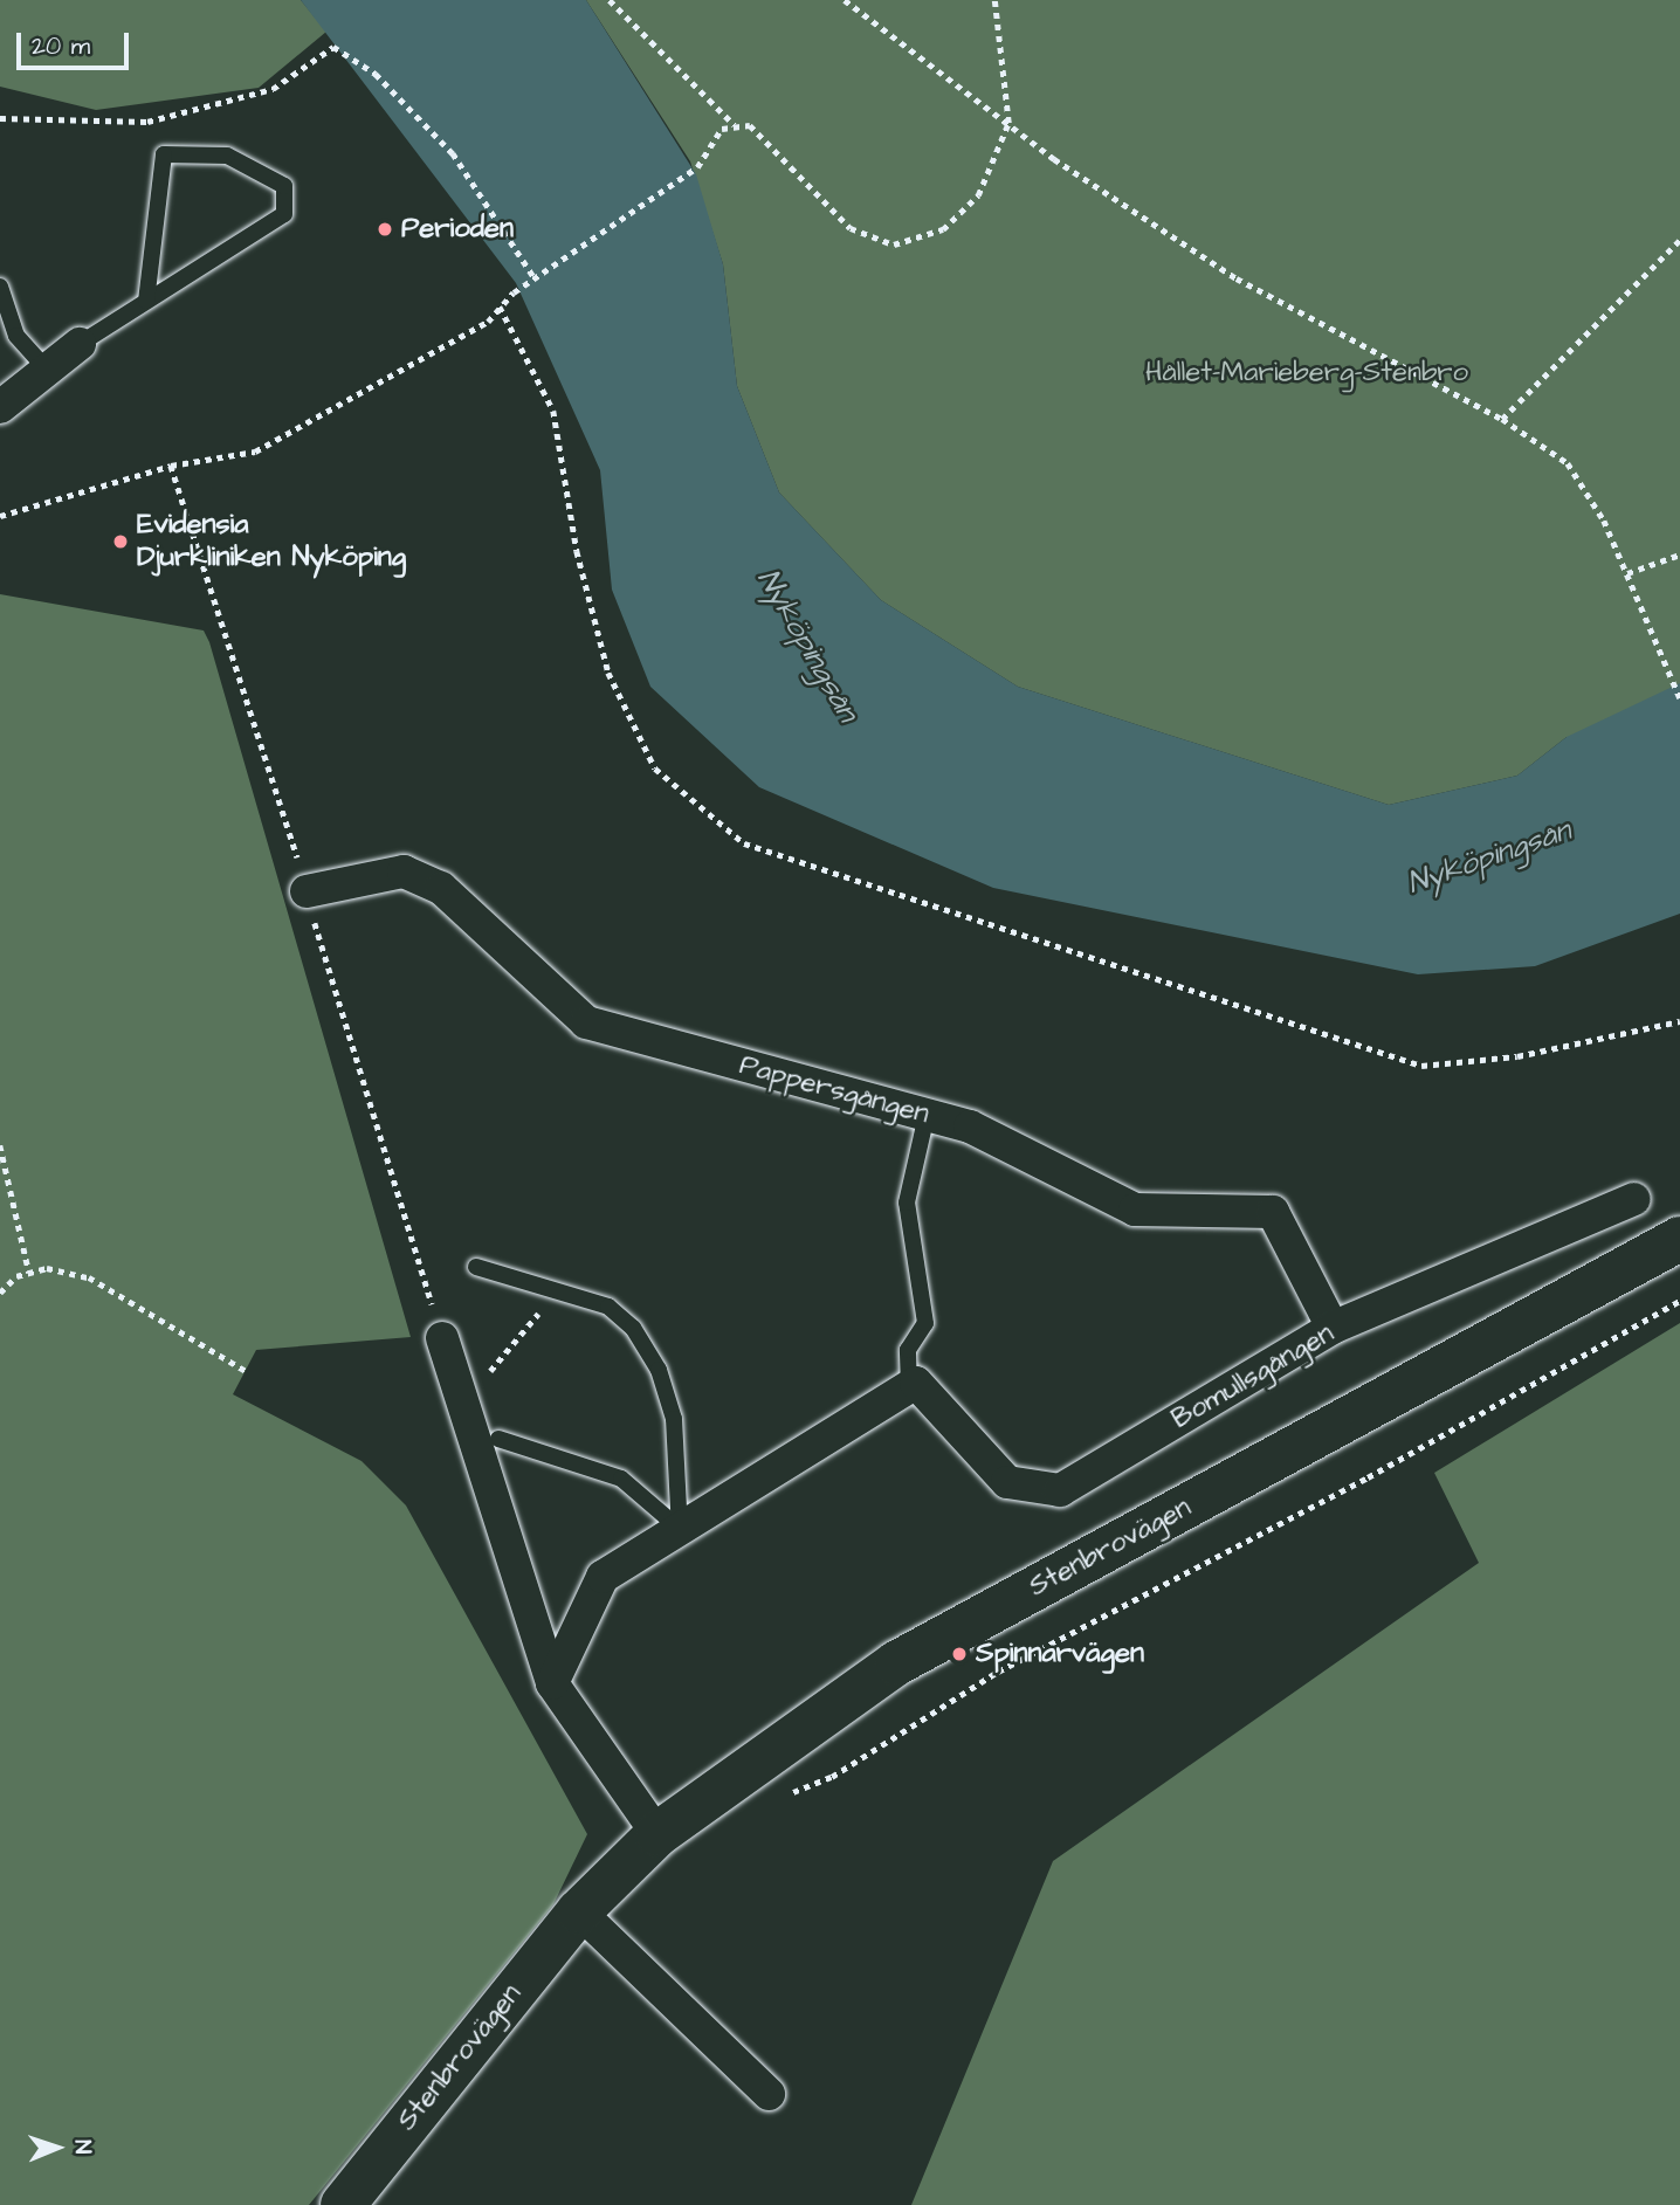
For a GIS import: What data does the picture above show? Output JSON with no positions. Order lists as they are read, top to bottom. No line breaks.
{"streets":{"street":["Pappersgången","Bomullsgången","Stenbrovägen"]},"crossings":[["Pappersgången","Bomullsgången"]],"water":["Nyköpingsån"],"parks":["Hållet-Marieberg-Stenbro"],"places":["Perioden","Evidensia Djurkliniken Nyköping","Spinnarvägen"],"scale_bar":"20 m","north":"right"}
